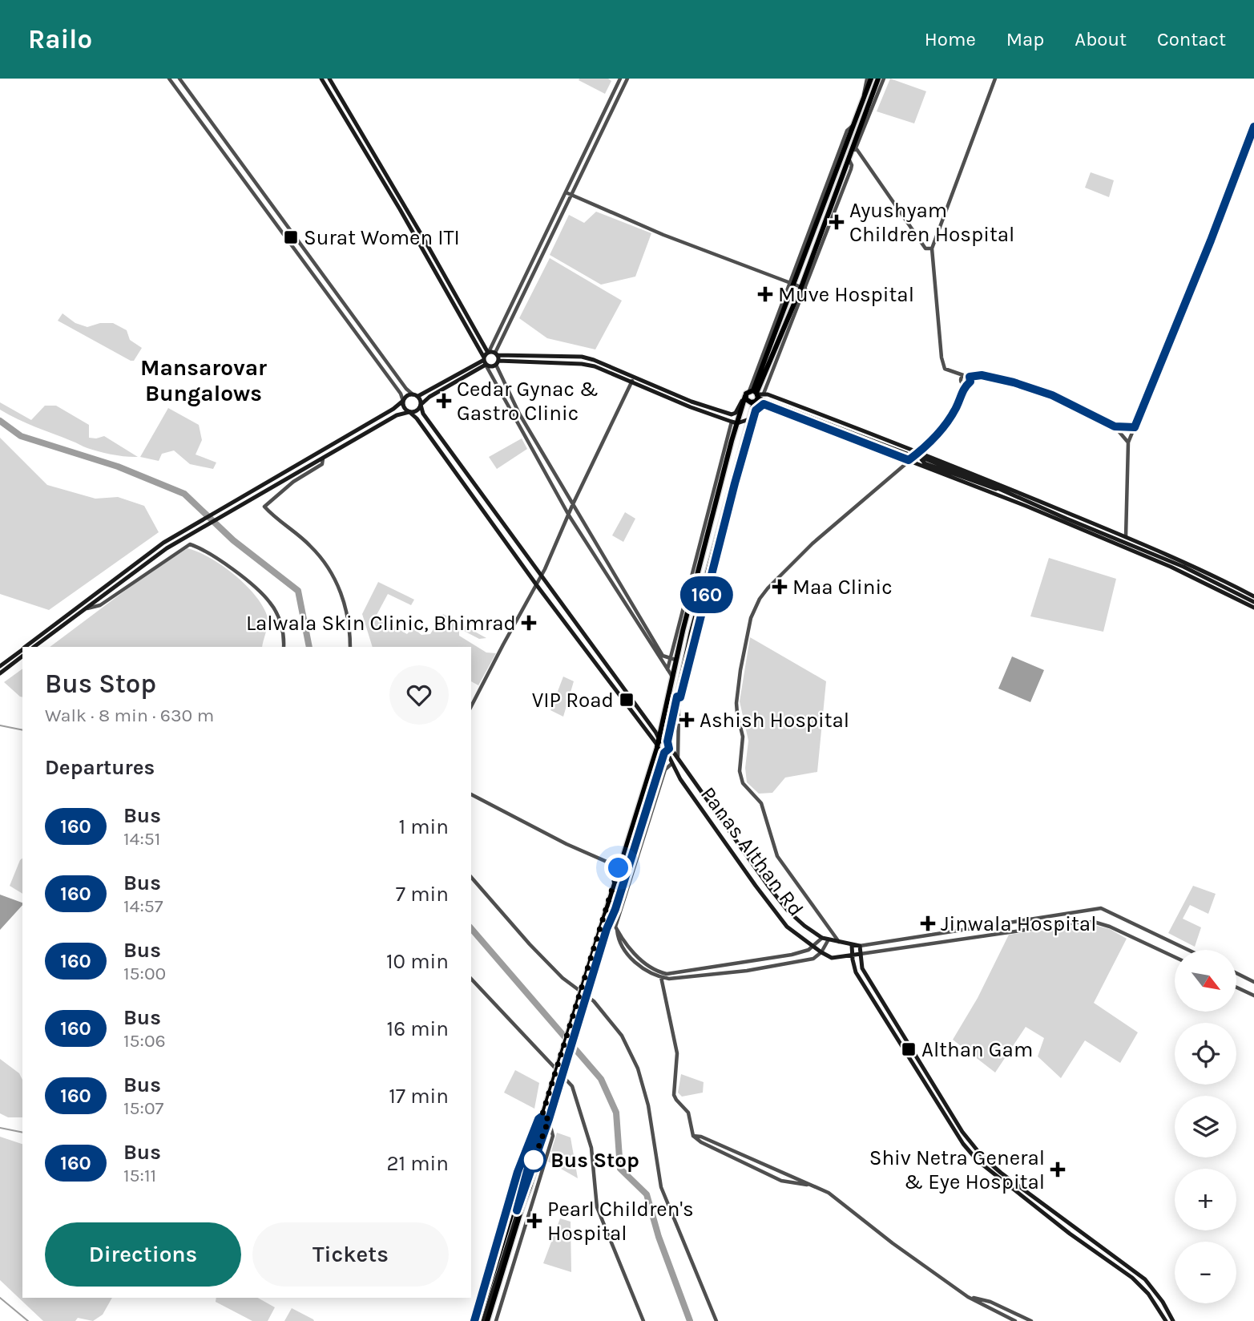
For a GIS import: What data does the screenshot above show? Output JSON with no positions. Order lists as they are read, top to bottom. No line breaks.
{"streets":{"main road":["Panas Althan Rd"]},"districts":["Mansarovar Bungalows"],"places":{"health":["Ayushyam Children Hospital","Muve Hospital","Cedar Gynac & Gastro Clinic","Maa Clinic","Lalwala Skin Clinic, Bhimrad","Ashish Hospital","Jinwala Hospital","Shiv Netra General & Eye Hospital","Pearl Children's Hospital"],"transit":["Surat Women ITI","VIP Road","Althan Gam"],"other":["Bus Stop"]},"lines":["bus line 160"],"north":"bottom right","page":{"header":"Railo","nav":["Home","Map","About","Contact"],"on_map":"160","heading":[["Bus Stop","Walk · 8 min · 630 m"],"Departures"],"list":[{"mark":"160","name":"Bus","note":"14:51","value":"1 min"},{"mark":"160","name":"Bus","note":"14:57","value":"7 min"},{"mark":"160","name":"Bus","note":"15:00","value":"10 min"},{"mark":"160","name":"Bus","note":"15:06","value":"16 min"},{"mark":"160","name":"Bus","note":"15:07","value":"17 min"},{"mark":"160","name":"Bus","note":"15:11","value":"21 min"}],"map_buttons":["+","−"],"buttons":["Directions","Tickets"]}}
